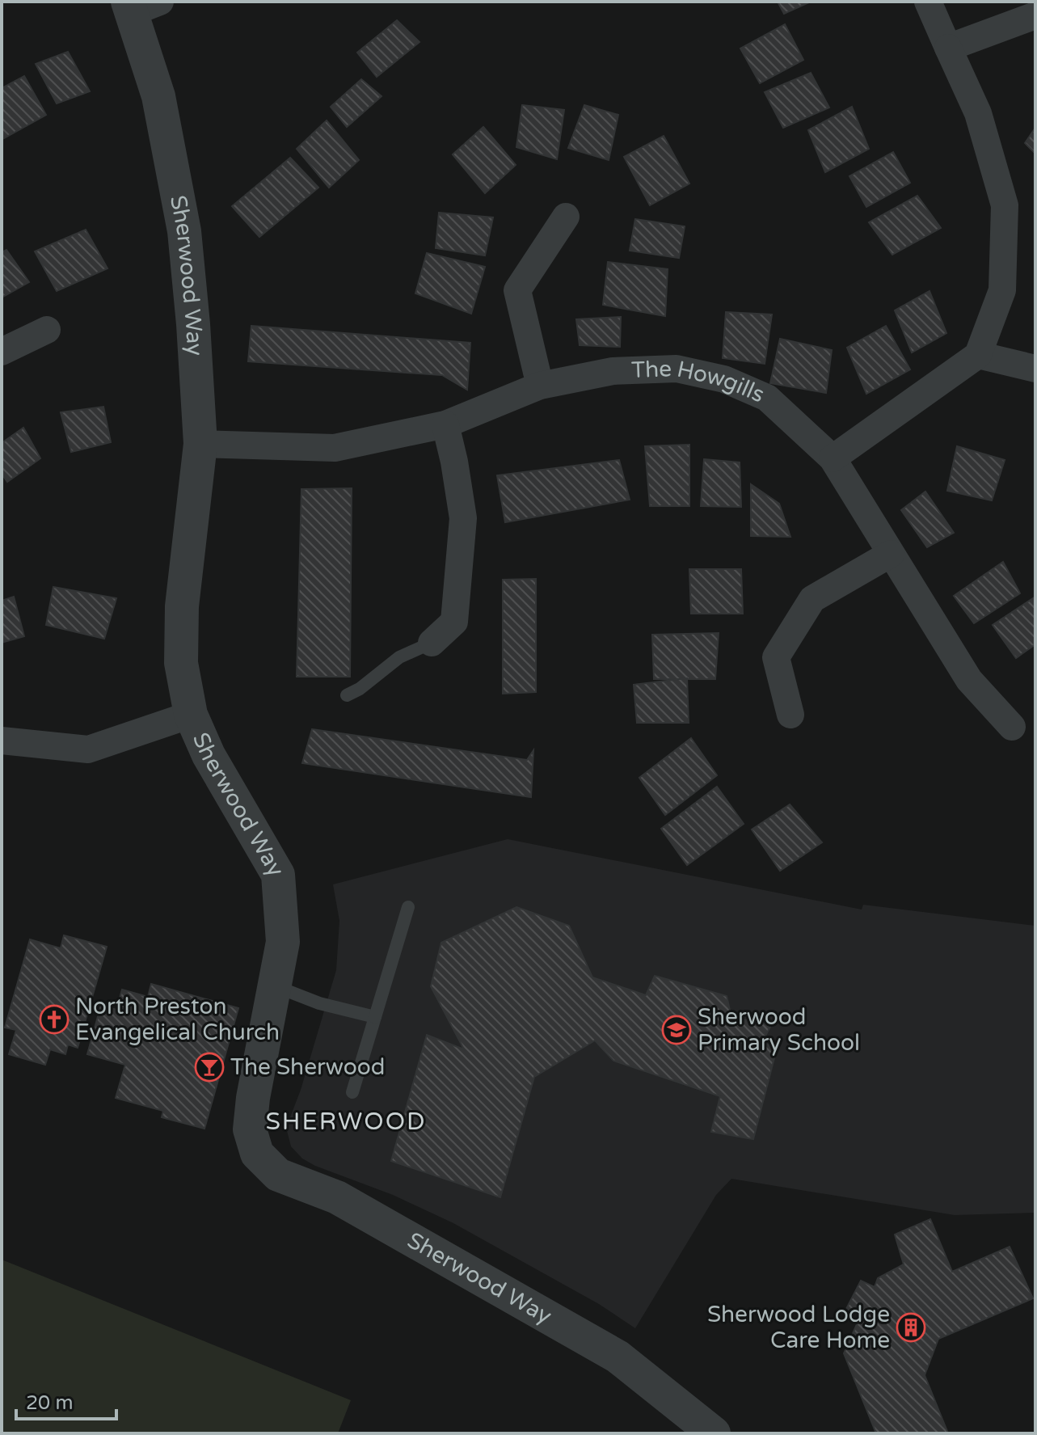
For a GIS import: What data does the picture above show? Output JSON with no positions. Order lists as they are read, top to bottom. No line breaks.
{"streets":{"street":["Sherwood Way","The Howgills"]},"crossings":[["Sherwood Way","The Howgills"]],"districts":["SHERWOOD"],"places":{"church":["North Preston Evangelical Church"],"school or university":["Sherwood Primary School"],"bar":["The Sherwood"],"building":["Sherwood Lodge Care Home"]},"scale_bar":"20 m"}
